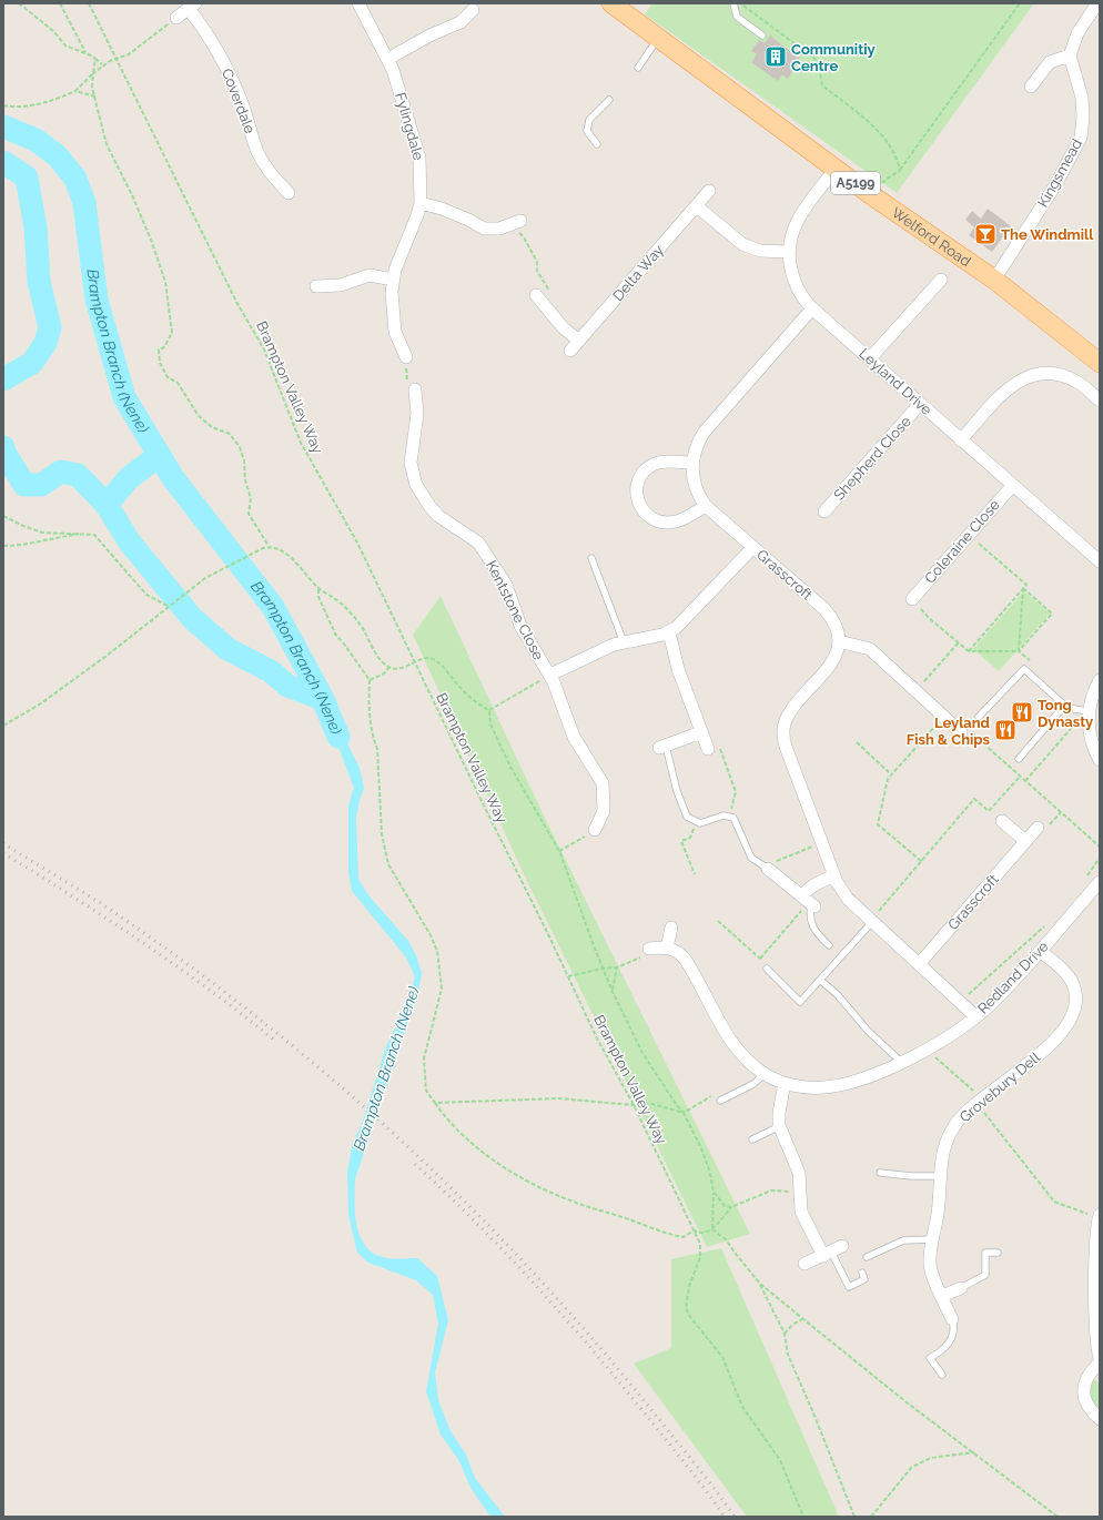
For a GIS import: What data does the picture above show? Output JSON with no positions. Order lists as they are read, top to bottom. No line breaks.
{"streets":{"main road":["A5199","Welford Road"],"street":["Coverdale","Fylingdale","Kingsmead","Delta Way","Leyland Drive","Shepherd Close","Coleraine Close","Grasscroft","Kentstone Close","Redland Drive","Grovebury Dell"],"path":["Brampton Valley Way"]},"crossings":[["Kingsmead","Welford Road"],["Welford Road","Leyland Drive"],["Leyland Drive","Shepherd Close"],["Leyland Drive","Coleraine Close"],["Leyland Drive","Grasscroft"],["Grasscroft","Kentstone Close"],["Redland Drive","Grovebury Dell"]],"water":["Brampton Branch (Nene)"],"places":{"building":["Communitiy Centre"],"bar":["The Windmill"],"restaurant":["Tong Dynasty","Leyland Fish & Chips"]}}
